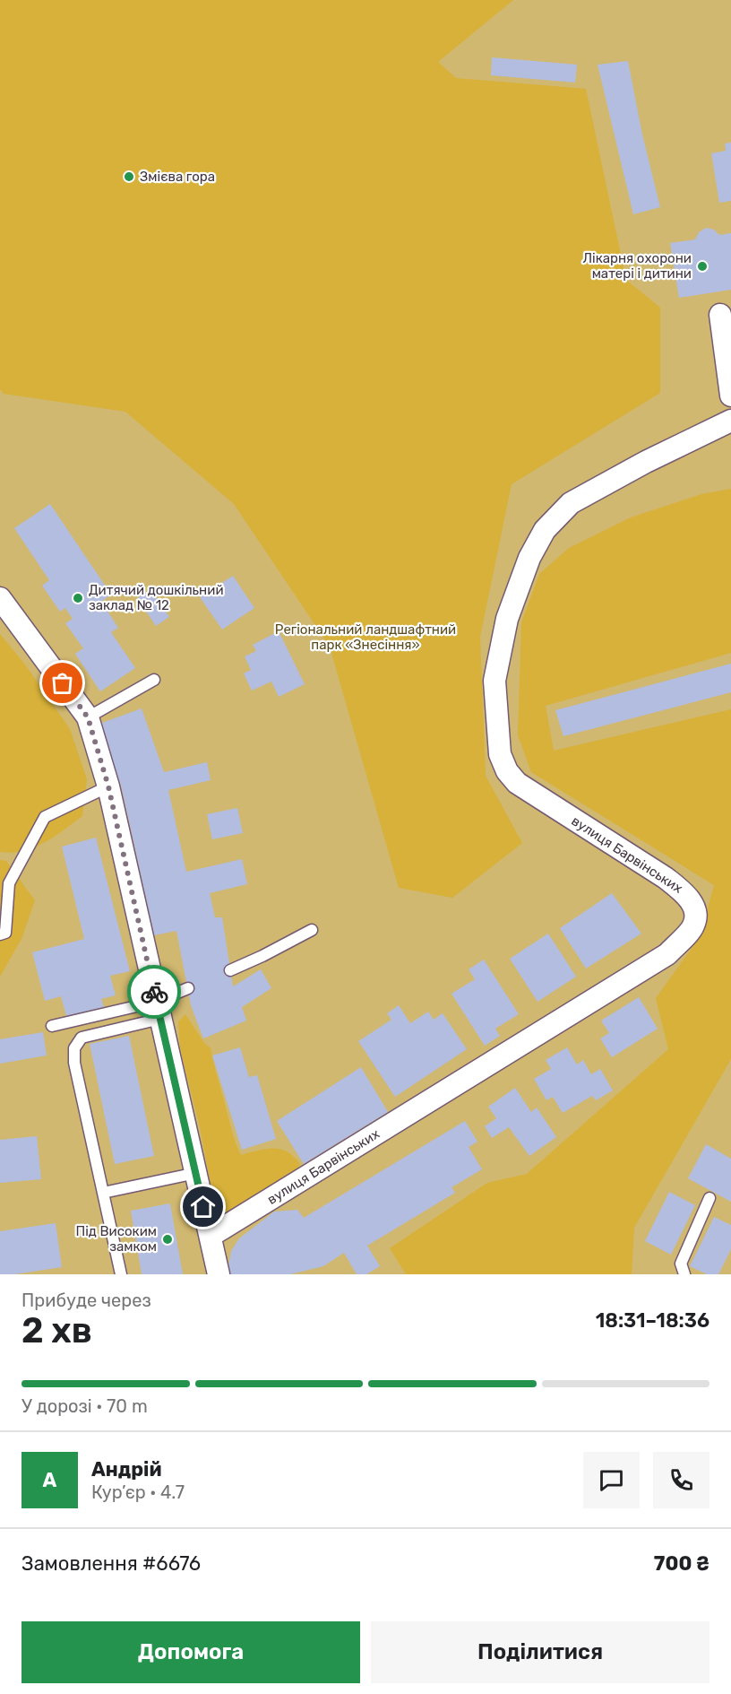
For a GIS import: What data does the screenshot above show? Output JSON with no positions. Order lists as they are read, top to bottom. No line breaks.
{"streets":{"street":["вулиця Барвінських"]},"parks":["Регіональний ландшафтний парк «Знесіння»"],"places":["Змієва гора","Лікарня охорони матері і дитини","Дитячий дошкільний заклад № 12","Під Високим замком"],"page":{"heading":["2 хв","Прибуде через","18:31–18:36"],"panel":["Андрій","Кур’єр · 4.7","Замовлення #6676","700 ₴"],"bar":"У дорозі · 70 m","round":"А","buttons":["Допомога","Поділитися"]}}
